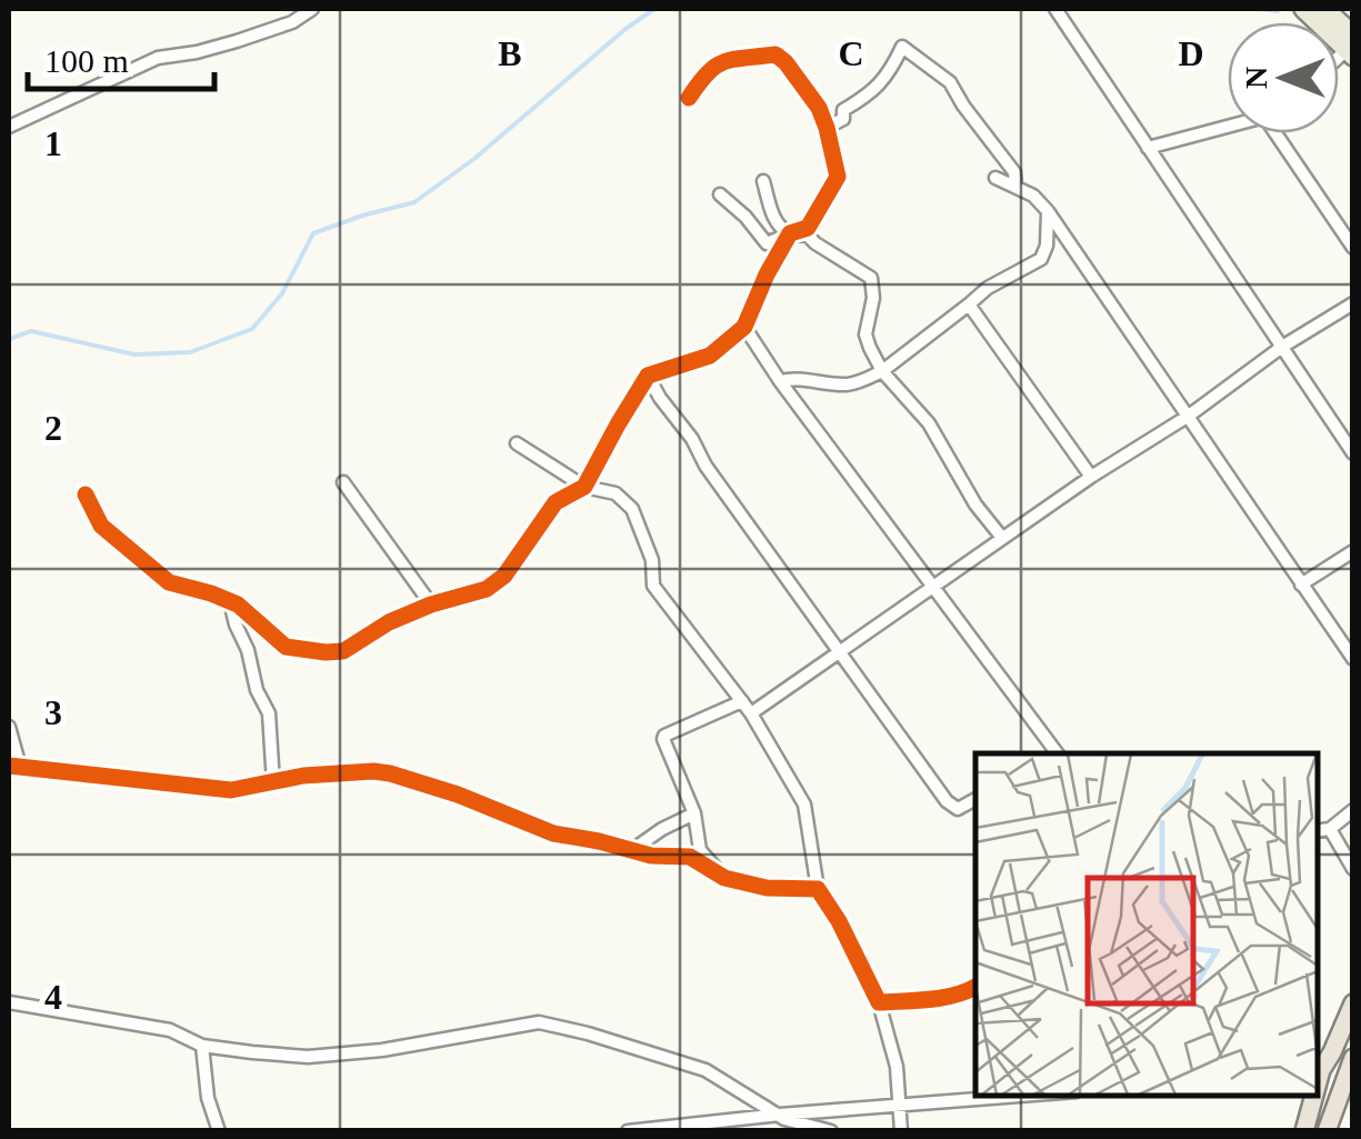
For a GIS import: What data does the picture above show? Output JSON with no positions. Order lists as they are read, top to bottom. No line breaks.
{"scale_bar":"100 m","north":"left","grid":{"columns":["B","C","D"],"rows":["1","2","3","4"]}}
